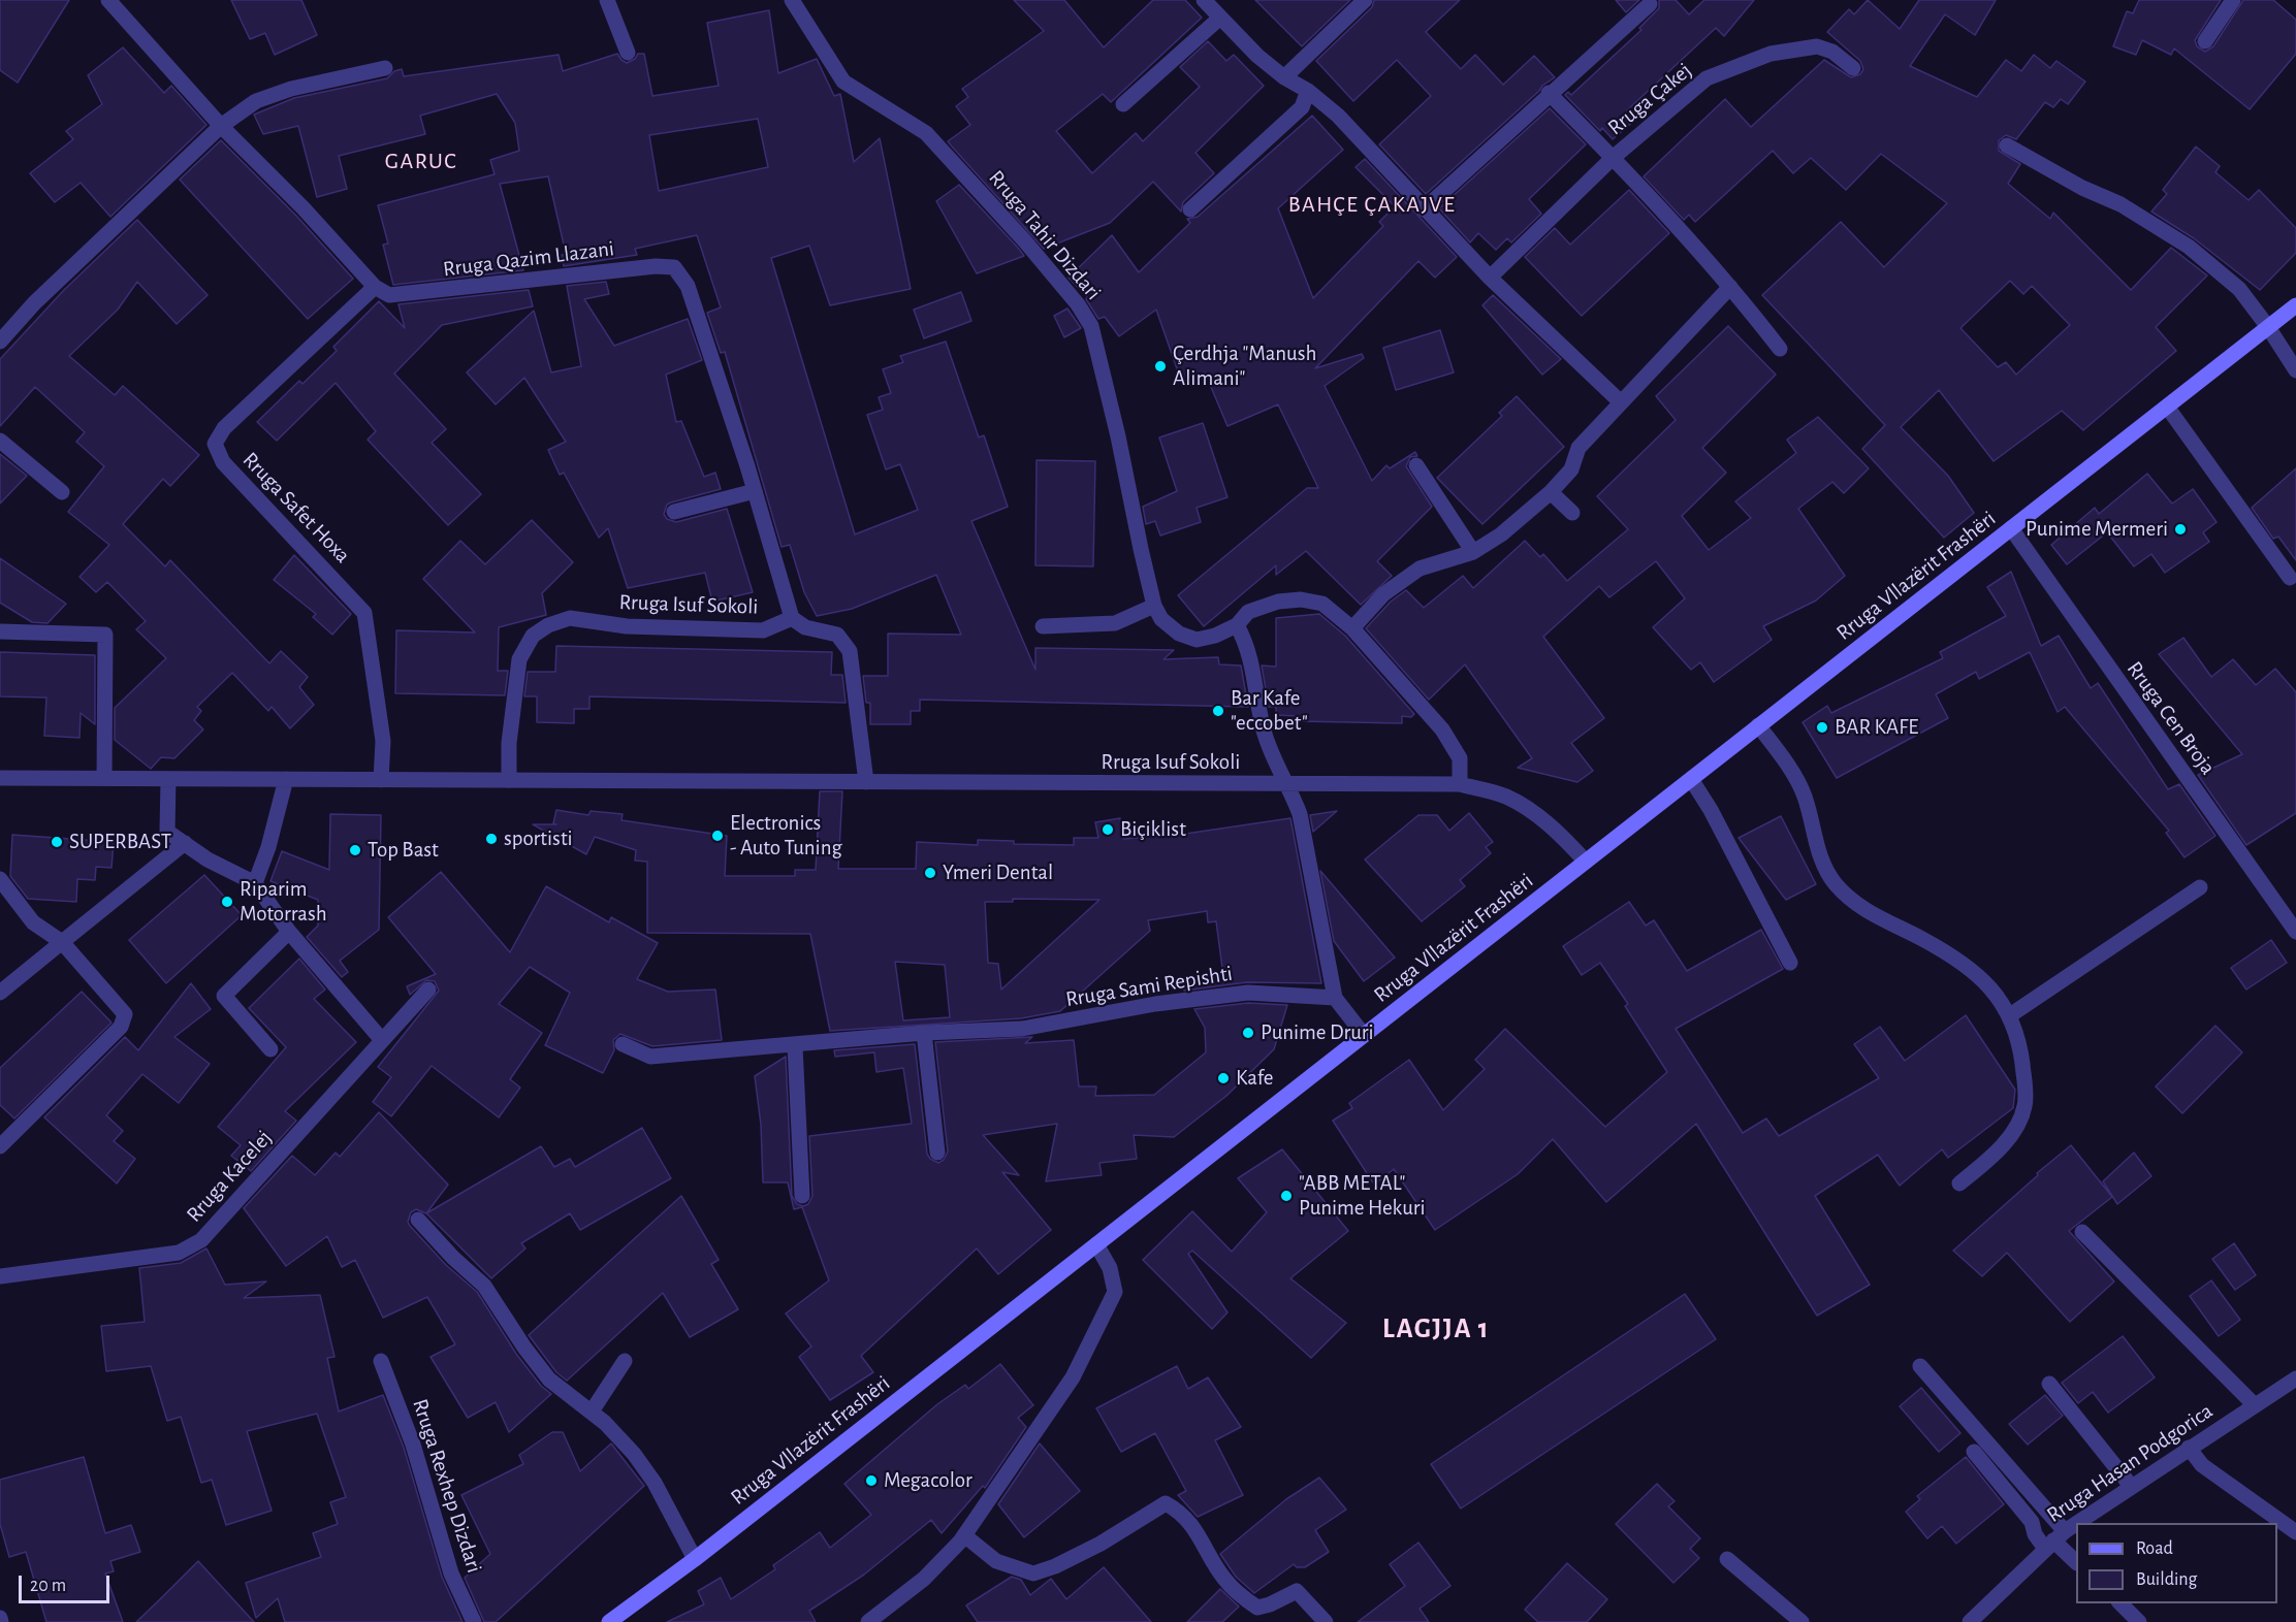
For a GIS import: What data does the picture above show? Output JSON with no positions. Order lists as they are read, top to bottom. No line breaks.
{"streets":{"main road":["Rruga Vllazërit Frashëri"],"street":["Rruga Çakej","Rruga Tahir Dizdari","Rruga Qazim Llazani","Rruga Safet Hoxa","Rruga Isuf Sokoli","Rruga Cen Broja","Rruga Sami Repishti","Rruga Kacelej","Rruga Hasan Podgorica","Rruga Rexhep Dizdari"]},"crossings":[["Rruga Tahir Dizdari","Rruga Isuf Sokoli"],["Rruga Qazim Llazani","Rruga Safet Hoxa"],["Rruga Qazim Llazani","Rruga Isuf Sokoli"],["Rruga Safet Hoxa","Rruga Isuf Sokoli"],["Rruga Vllazërit Frashëri","Rruga Isuf Sokoli"],["Rruga Vllazërit Frashëri","Rruga Cen Broja"],["Rruga Isuf Sokoli","Rruga Sami Repishti"]],"districts":["GARUC","BAHÇE ÇAKAJVE","LAGJJA 1"],"places":["Çerdhja \"Manush Alimani\"","Punime Mermeri","Bar Kafe \"eccobet\"","BAR KAFE","Biçiklist","Electronics - Auto Tuning","sportisti","SUPERBAST","Top Bast","Ymeri Dental","Riparim Motorrash","Punime Druri","Kafe","\"ABB METAL\" Punime Hekuri","Megacolor"],"legend":["Road","Building"],"scale_bar":"20 m"}
